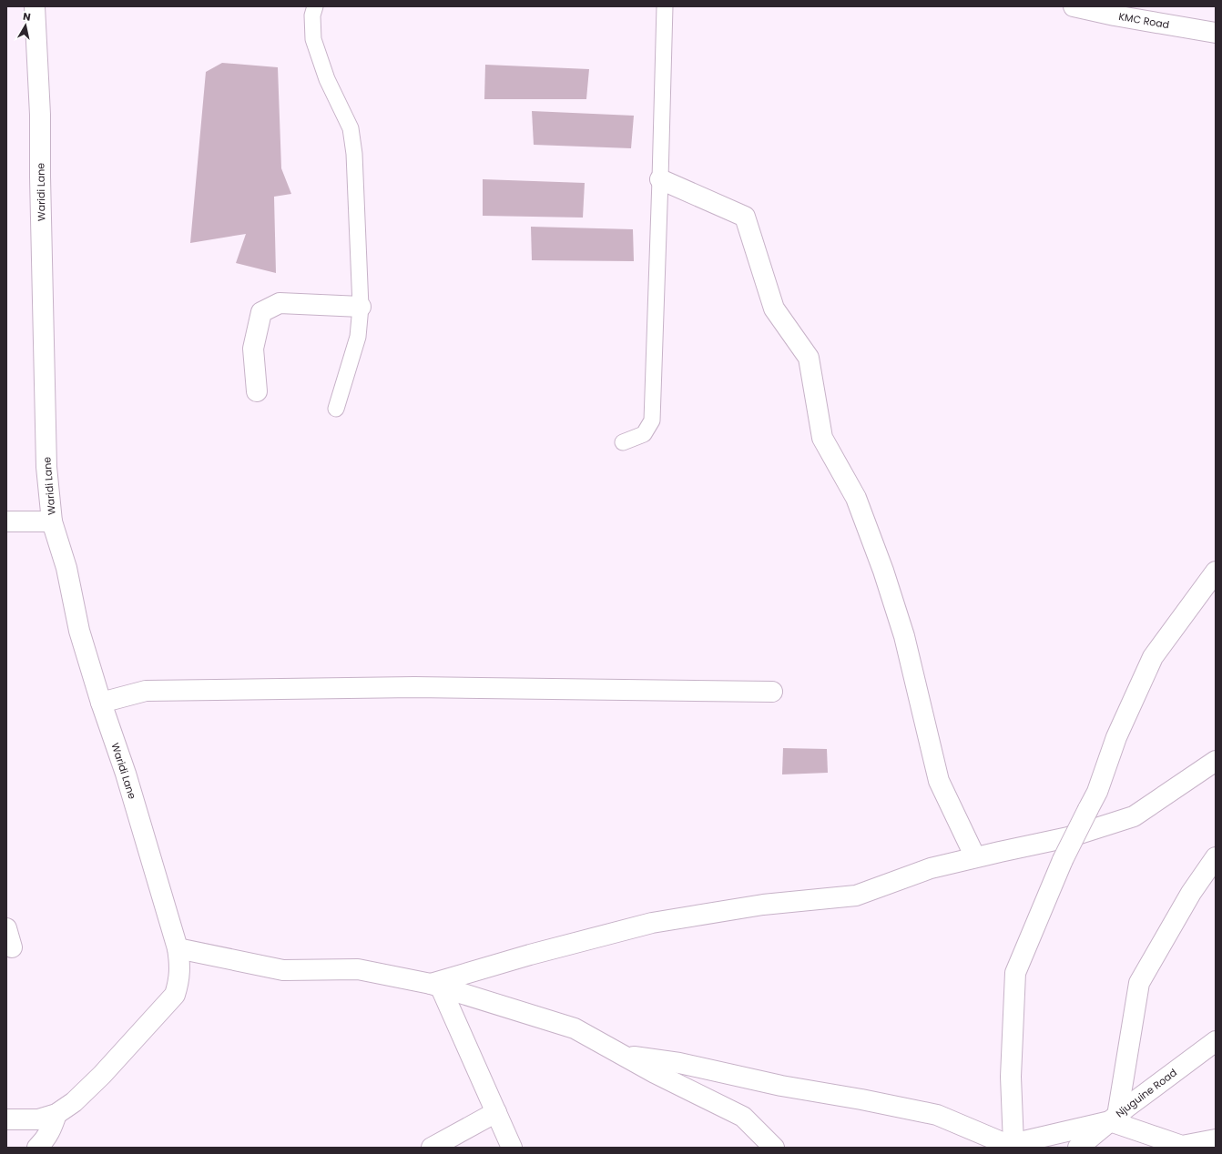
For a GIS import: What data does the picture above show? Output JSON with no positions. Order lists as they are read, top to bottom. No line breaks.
{"streets":{"street":["KMC Road","Waridi Lane","Njuguine Road"]},"north":"top"}
